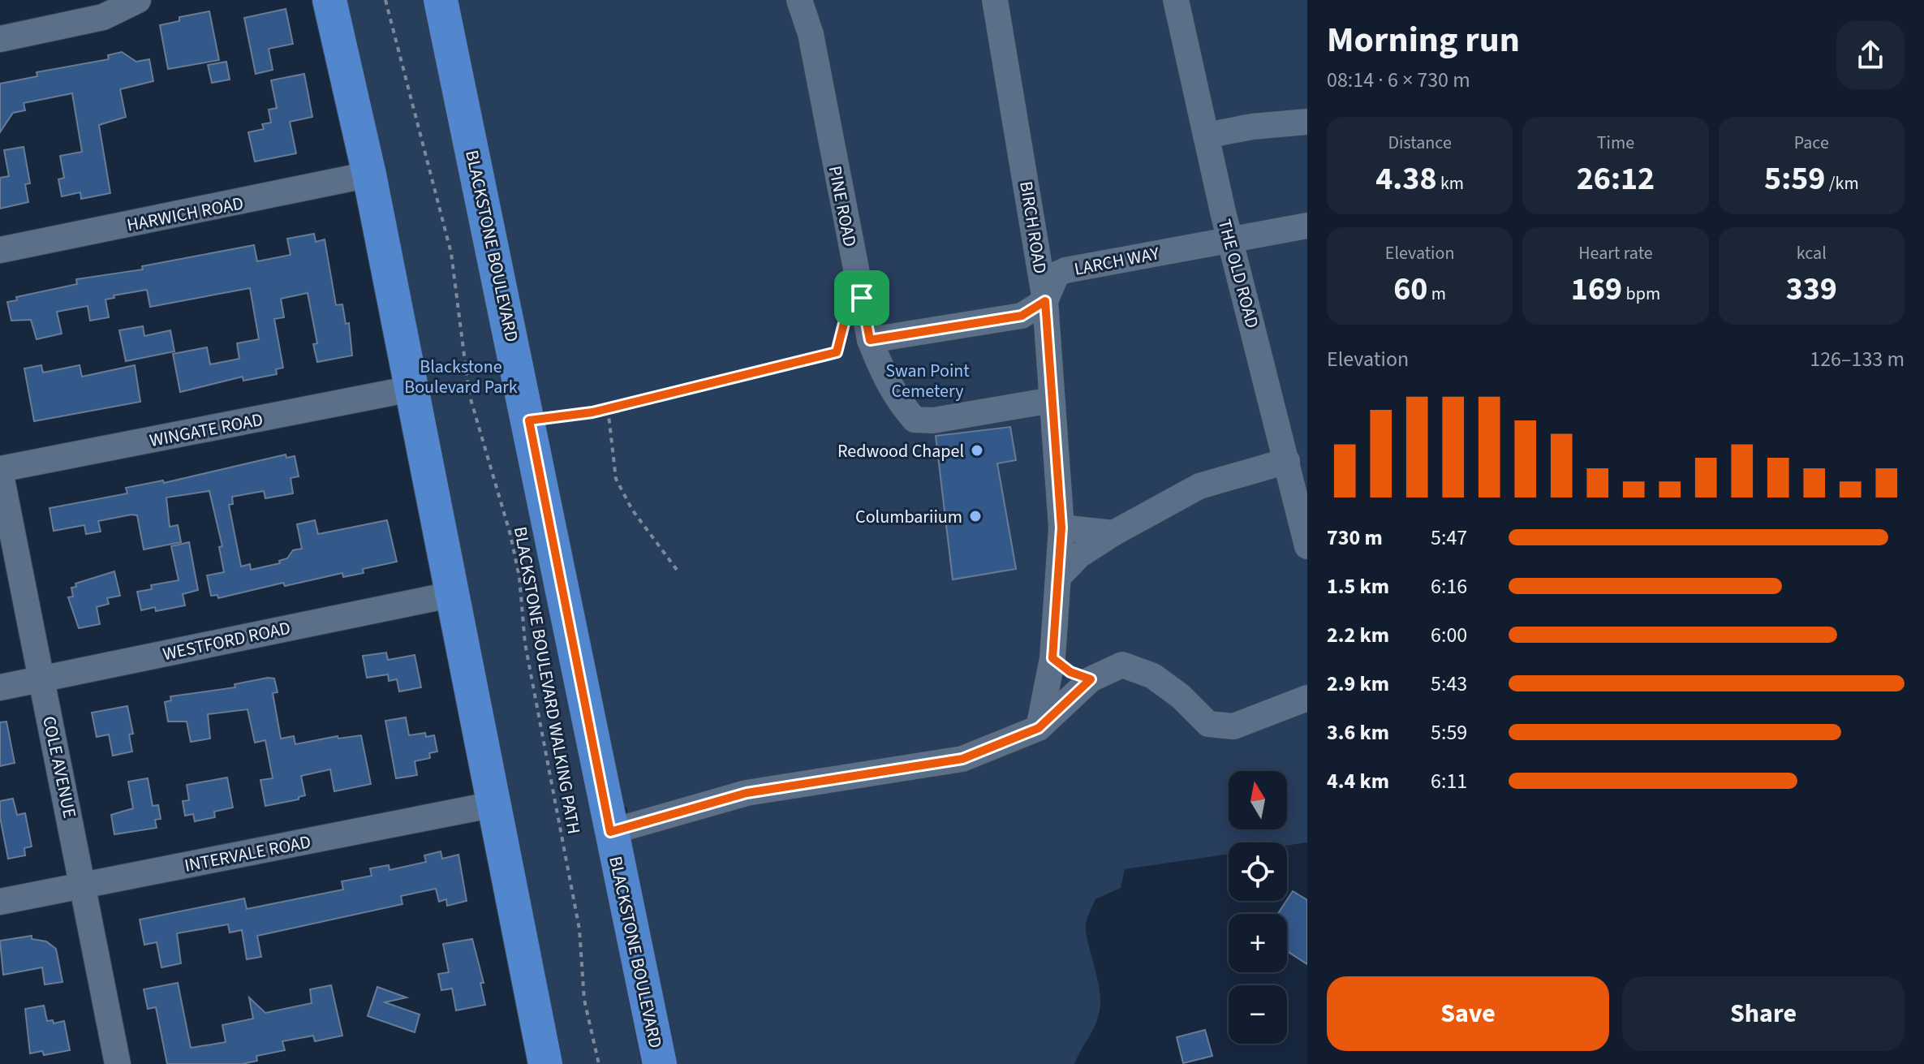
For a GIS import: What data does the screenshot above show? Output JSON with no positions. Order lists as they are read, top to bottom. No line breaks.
{"streets":{"main road":["BLACKSTONE BOULEVARD"],"street":["PINE ROAD","HARWICH ROAD","BIRCH ROAD","LARCH WAY","THE OLD ROAD","WINGATE ROAD","WESTFORD ROAD","COLE AVENUE","INTERVALE ROAD"],"path":["BLACKSTONE BOULEVARD WALKING PATH"]},"crossings":[["PINE ROAD","BIRCH ROAD"],["BIRCH ROAD","LARCH WAY"],["LARCH WAY","THE OLD ROAD"],["WINGATE ROAD","COLE AVENUE"],["WESTFORD ROAD","COLE AVENUE"],["COLE AVENUE","INTERVALE ROAD"]],"parks":["Blackstone Boulevard Park","Swan Point Cemetery"],"places":["Redwood Chapel","Columbariium"],"north":"top","page":{"heading":["Morning run","08:14 · 6 × 730 m"],"stats":[["Distance","4.38 km"],["Time","26:12"],["Pace","5:59 /km"],["Elevation","60 m"],["Heart rate","169 bpm"],["kcal","339"]],"chart":["Elevation","126–133 m"],"list":[{"name":"730 m","note":"5:47"},{"name":"1.5 km","note":"6:16"},{"name":"2.2 km","note":"6:00"},{"name":"2.9 km","note":"5:43"},{"name":"3.6 km","note":"5:59"},{"name":"4.4 km","note":"6:11"}],"map_buttons":["+","−"],"buttons":["Save","Share"]}}
